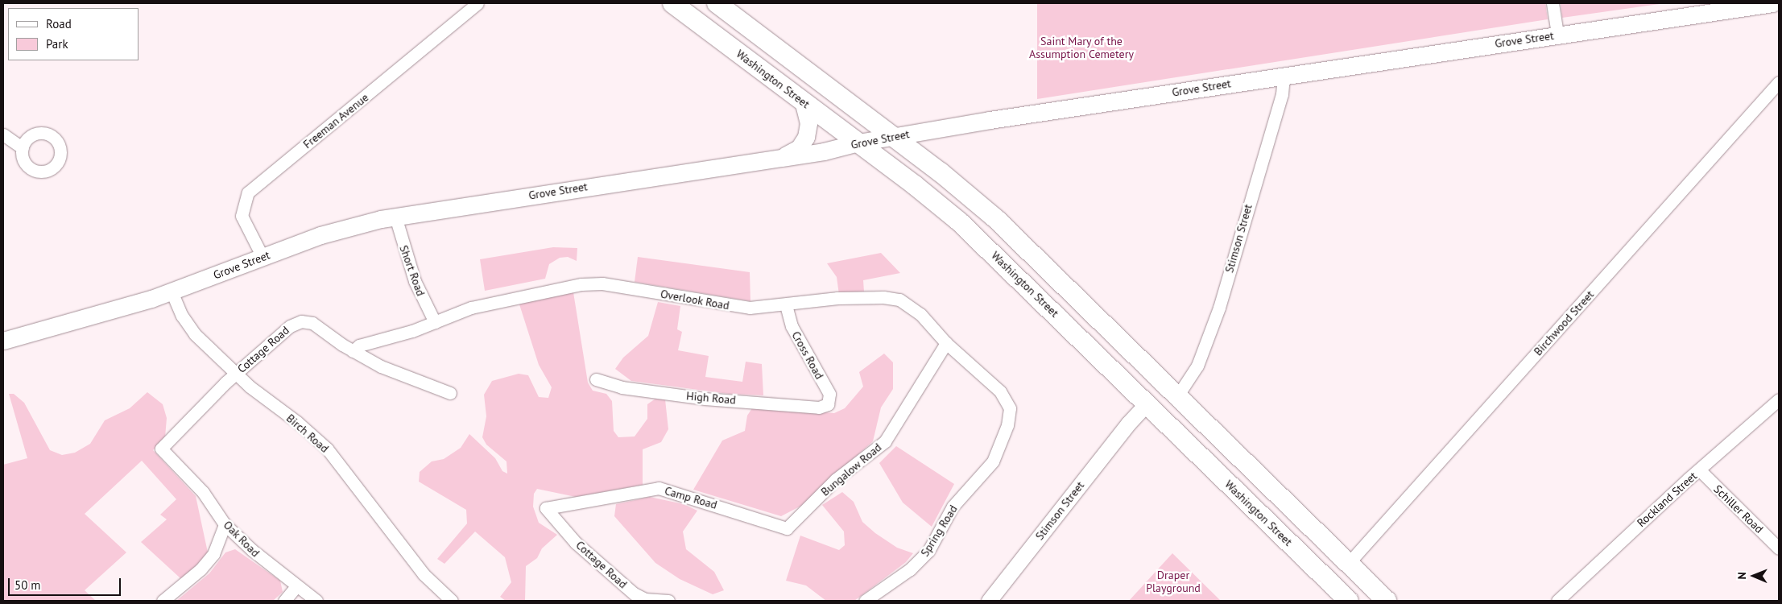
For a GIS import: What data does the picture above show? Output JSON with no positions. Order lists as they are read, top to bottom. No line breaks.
{"streets":{"main road":["Grove Street","Washington Street"],"street":["Freeman Avenue","Stimson Street","Short Road","Overlook Road","Birchwood Street","Cottage Road","Cross Road","High Road","Birch Road","Bungalow Road","Camp Road","Rockland Street","Schiller Road","Spring Road","Oak Road"]},"crossings":[["Grove Street","Washington Street"],["Grove Street","Freeman Avenue"],["Grove Street","Stimson Street"],["Grove Street","Short Road"],["Grove Street","Birch Road"],["Washington Street","Stimson Street"],["Short Road","Overlook Road"],["Overlook Road","Cottage Road"],["Overlook Road","Cross Road"],["Overlook Road","Bungalow Road"],["Overlook Road","Spring Road"],["Cottage Road","Birch Road"],["Cottage Road","Camp Road"],["Cottage Road","Oak Road"],["Cross Road","High Road"],["Bungalow Road","Camp Road"],["Rockland Street","Schiller Road"]],"parks":["Saint Mary of the Assumption Cemetery","Draper Playground"],"legend":["Road","Park"],"scale_bar":"50 m","north":"left"}
